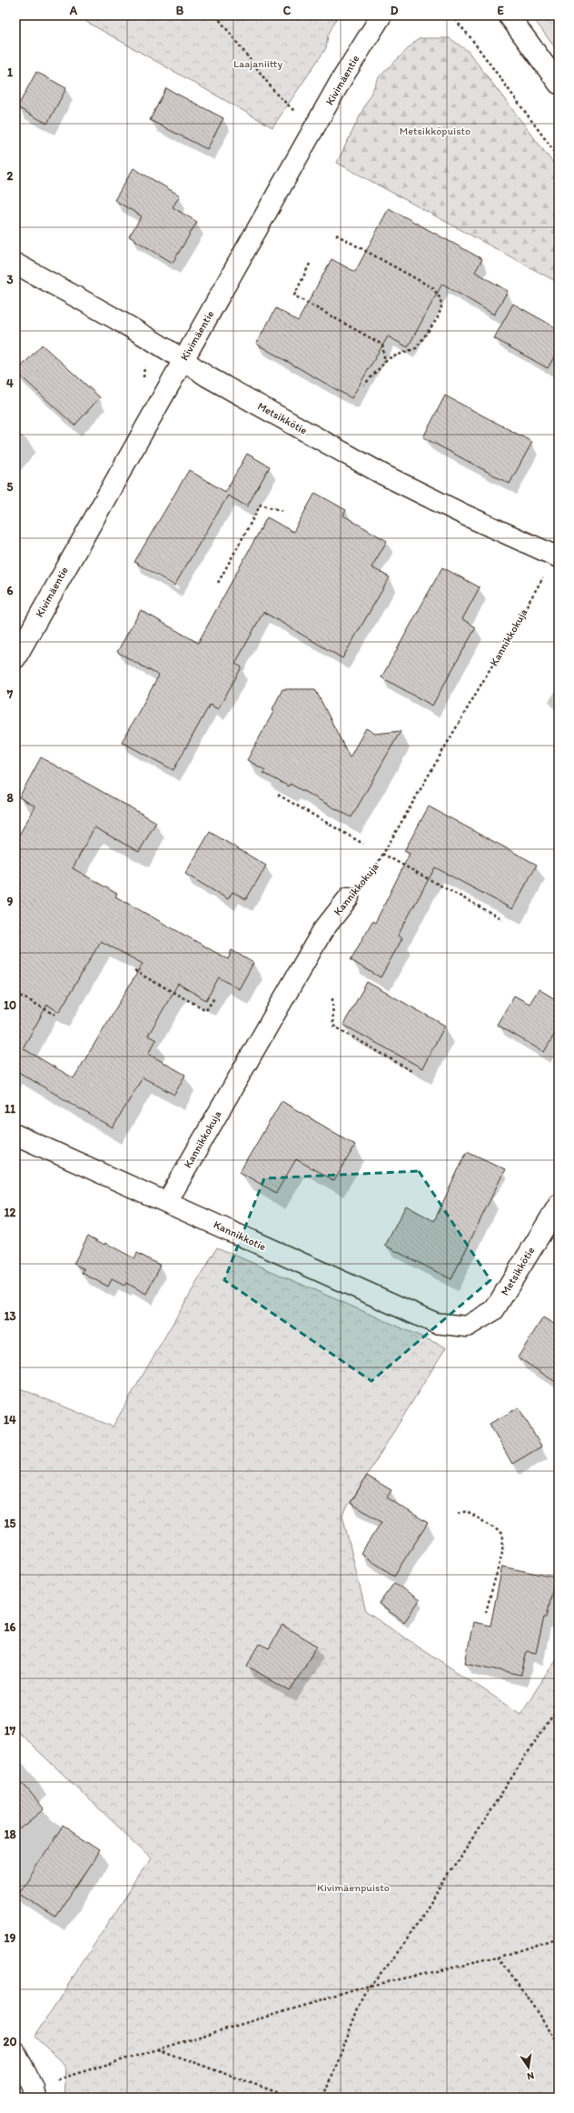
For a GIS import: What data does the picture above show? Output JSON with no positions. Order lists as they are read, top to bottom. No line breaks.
{"streets":{"street":["Kivimäentie","Metsikkötie","Kannikkokuja","Kannikkotie"]},"crossings":[["Kivimäentie","Metsikkötie"],["Metsikkötie","Kannikkokuja"],["Metsikkötie","Kannikkotie"],["Kannikkokuja","Kannikkotie"]],"parks":["Laajaniitty","Metsikköpuisto","Kivimäenpuisto"],"north":"bottom","grid":{"columns":["A","B","C","D","E"],"rows":["1","2","3","4","5","6","7","8","9","10","11","12","13","14","15","16","17","18","19","20"]}}
